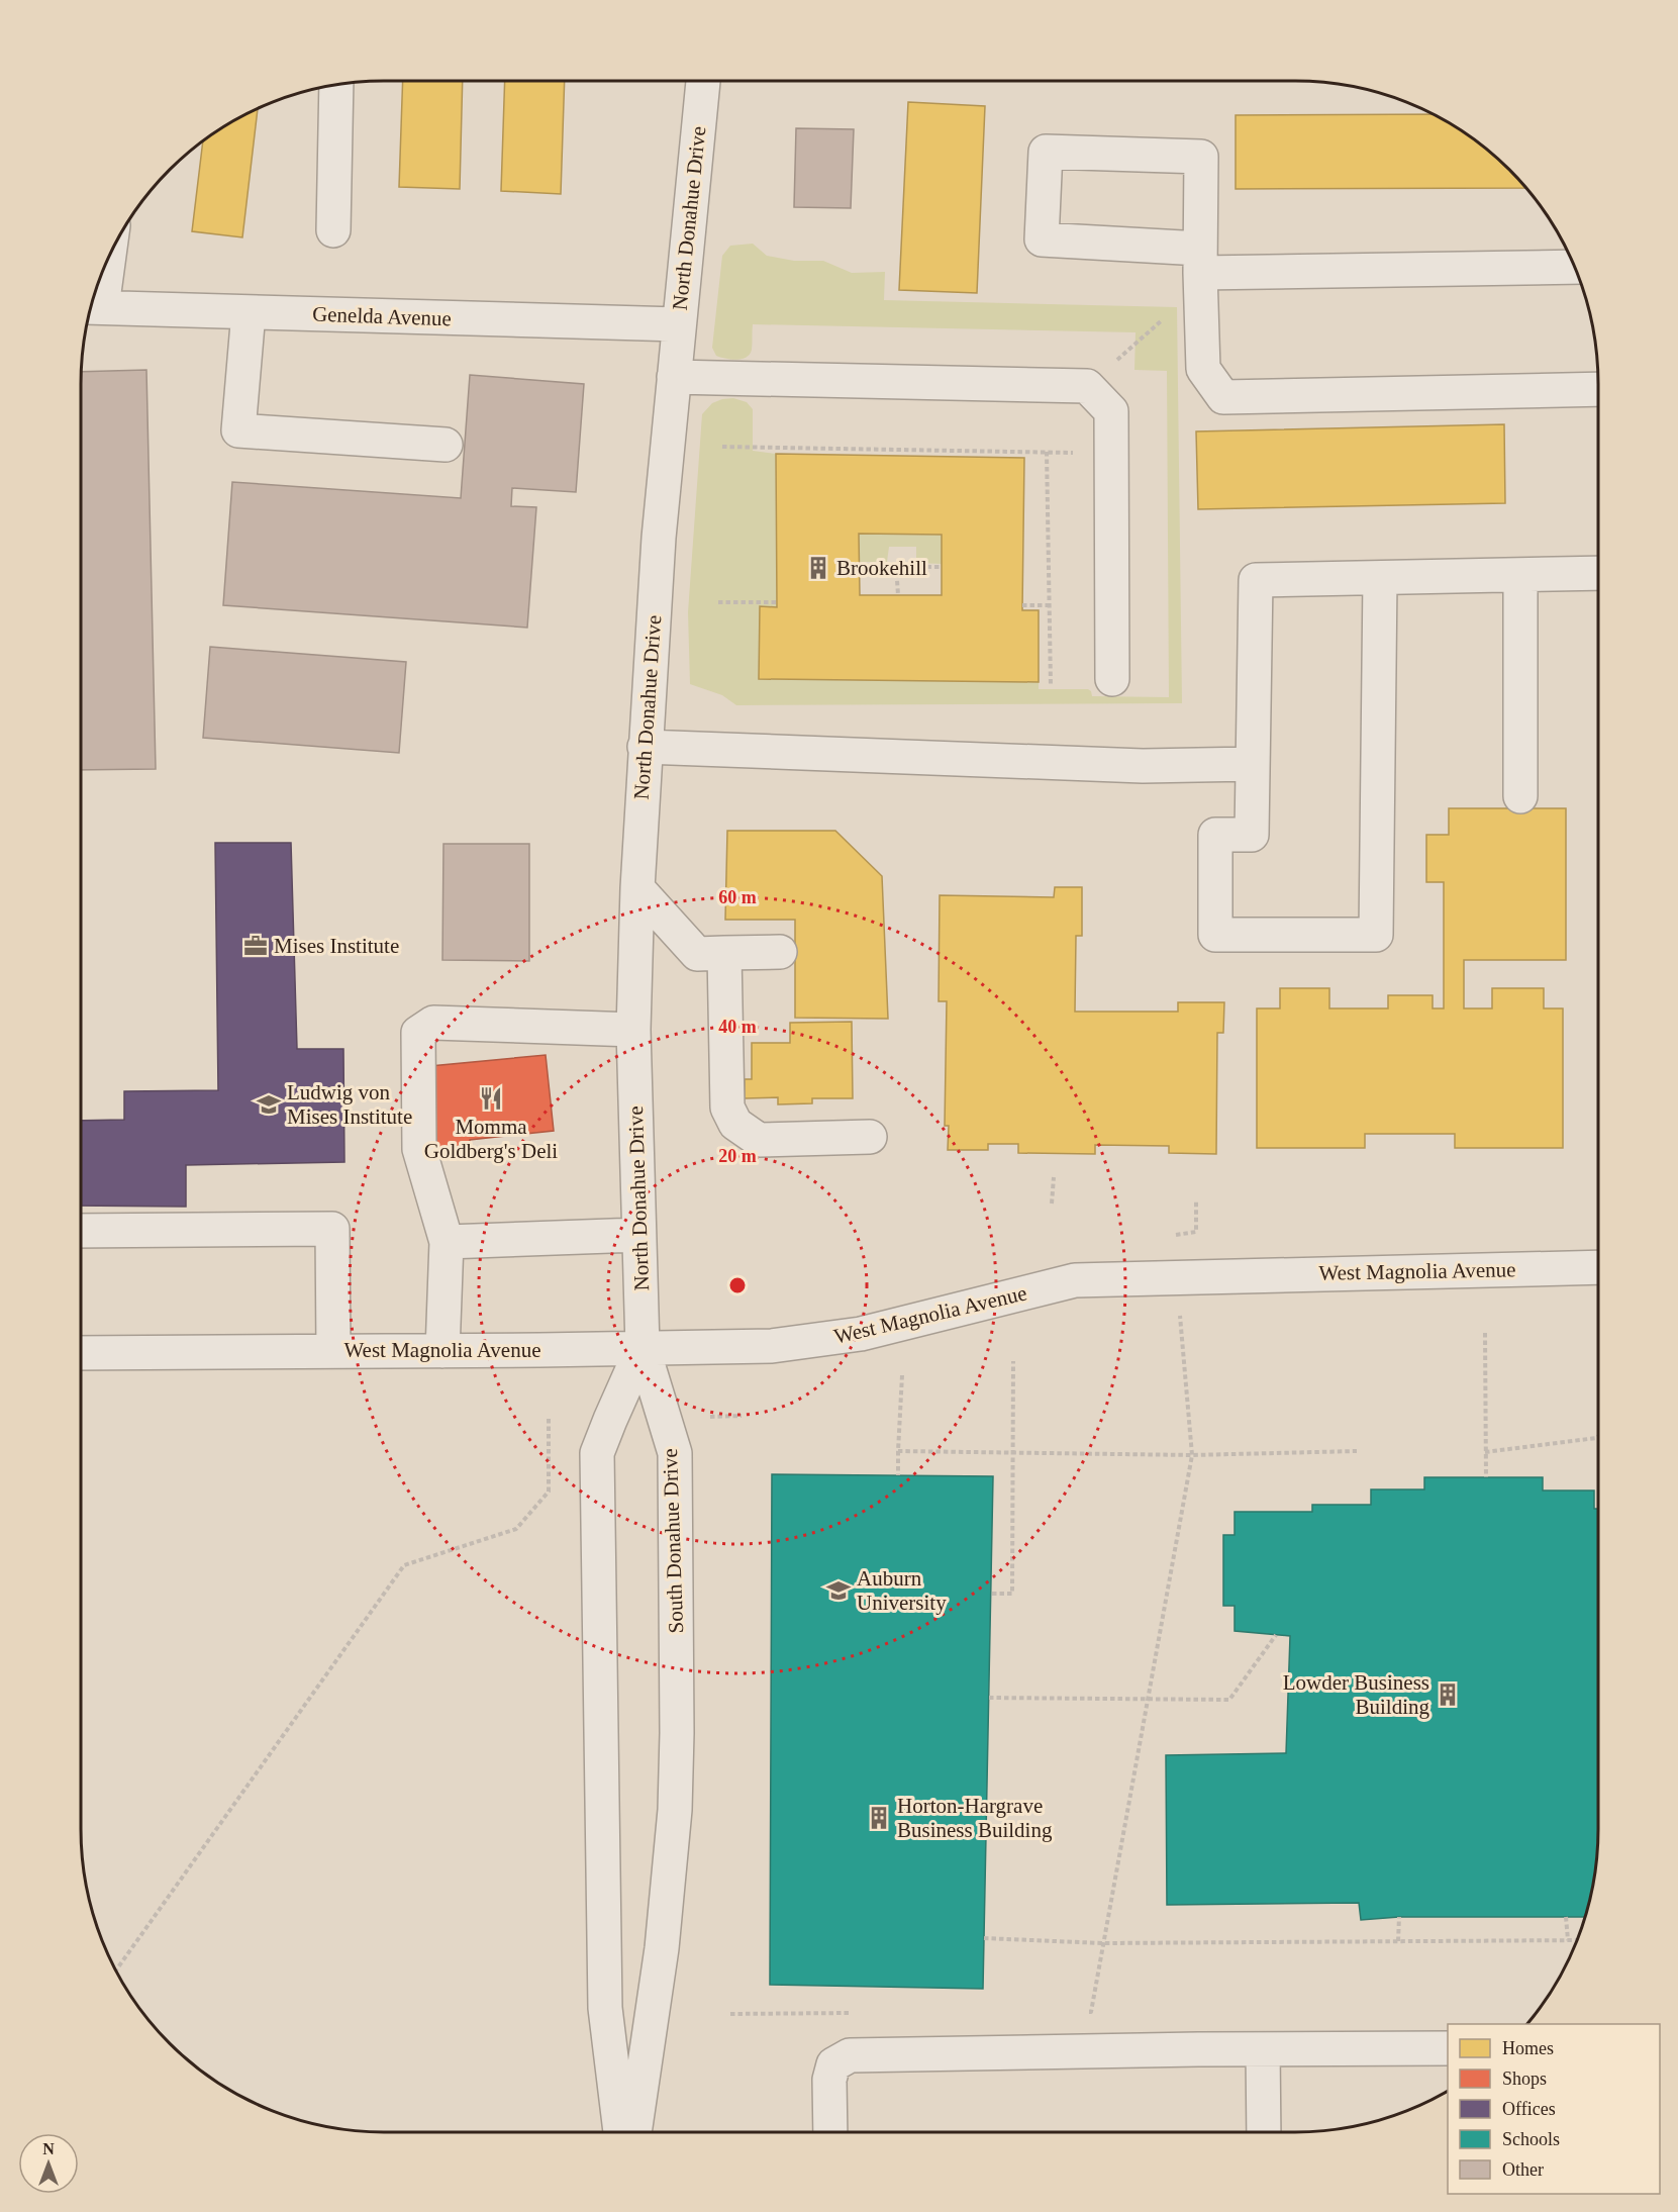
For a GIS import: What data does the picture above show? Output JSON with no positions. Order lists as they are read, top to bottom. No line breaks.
{"streets":{"street":["North Donahue Drive","Genelda Avenue","West Magnolia Avenue","South Donahue Drive"]},"crossings":[["North Donahue Drive","Genelda Avenue"],["North Donahue Drive","West Magnolia Avenue"],["North Donahue Drive","South Donahue Drive"],["West Magnolia Avenue","South Donahue Drive"]],"places":{"building":["Brookehill","Lowder Business Building","Horton-Hargrave Business Building"],"office":["Mises Institute"],"restaurant":["Momma Goldberg's Deli"],"school or university":["Ludwig von Mises Institute","Auburn University"]},"legend":["Homes","Shops","Offices","Schools","Other"],"north":"top","rings":["60 m","40 m","20 m"]}
